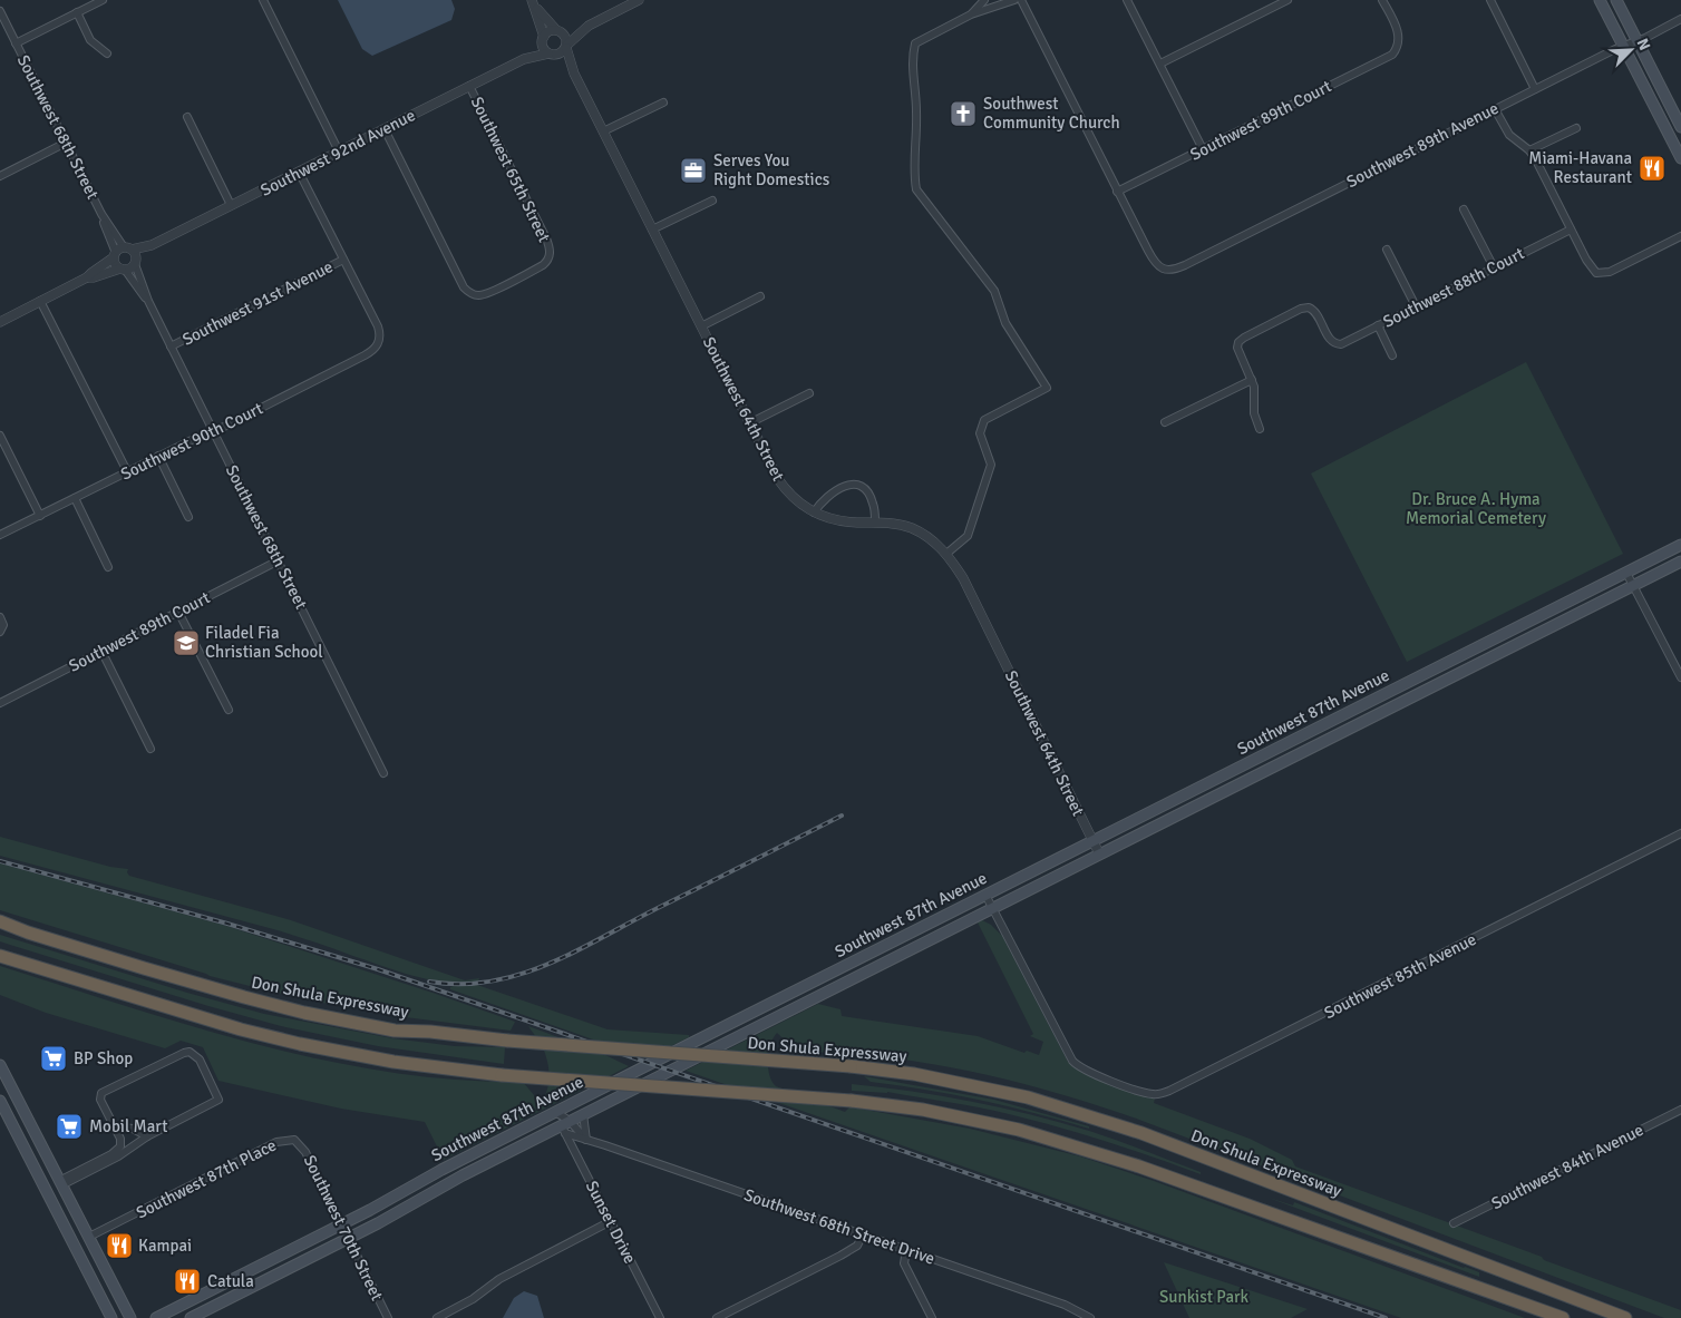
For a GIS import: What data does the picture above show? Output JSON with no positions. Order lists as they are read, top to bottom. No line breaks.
{"streets":{"highway":["Don Shula Expressway"],"main road":["Southwest 87th Avenue"],"street":["Southwest 89th Court","Southwest 68th Street","Southwest 89th Avenue","Southwest 92nd Avenue","Southwest 65th Street","Southwest 88th Court","Southwest 91st Avenue","Southwest 64th Street","Southwest 90th Court","Southwest 85th Avenue","Southwest 84th Avenue","Southwest 87th Place","Sunset Drive","Southwest 68th Street Drive","Southwest 70th Street"]},"crossings":[["Southwest 89th Court","Southwest 68th Street"],["Southwest 89th Court","Southwest 89th Avenue"],["Southwest 68th Street","Southwest 92nd Avenue"],["Southwest 68th Street","Southwest 91st Avenue"],["Southwest 68th Street","Southwest 90th Court"],["Southwest 92nd Avenue","Southwest 65th Street"],["Southwest 92nd Avenue","Southwest 64th Street"],["Southwest 91st Avenue","Southwest 90th Court"],["Southwest 64th Street","Southwest 87th Avenue"],["Southwest 87th Avenue","Southwest 85th Avenue"],["Southwest 87th Avenue","Sunset Drive"],["Southwest 87th Avenue","Southwest 68th Street Drive"],["Southwest 87th Avenue","Southwest 70th Street"],["Southwest 87th Place","Southwest 70th Street"],["Sunset Drive","Southwest 68th Street Drive"]],"parks":["Dr. Bruce A. Hyma Memorial Cemetery","Sunkist Park"],"places":{"church":["Southwest Community Church"],"restaurant":["Miami-Havana Restaurant","Kampai","Catula"],"office":["Serves You Right Domestics"],"school or university":["Filadel Fia Christian School"],"supermarket":["BP Shop","Mobil Mart"]},"north":"top right"}
